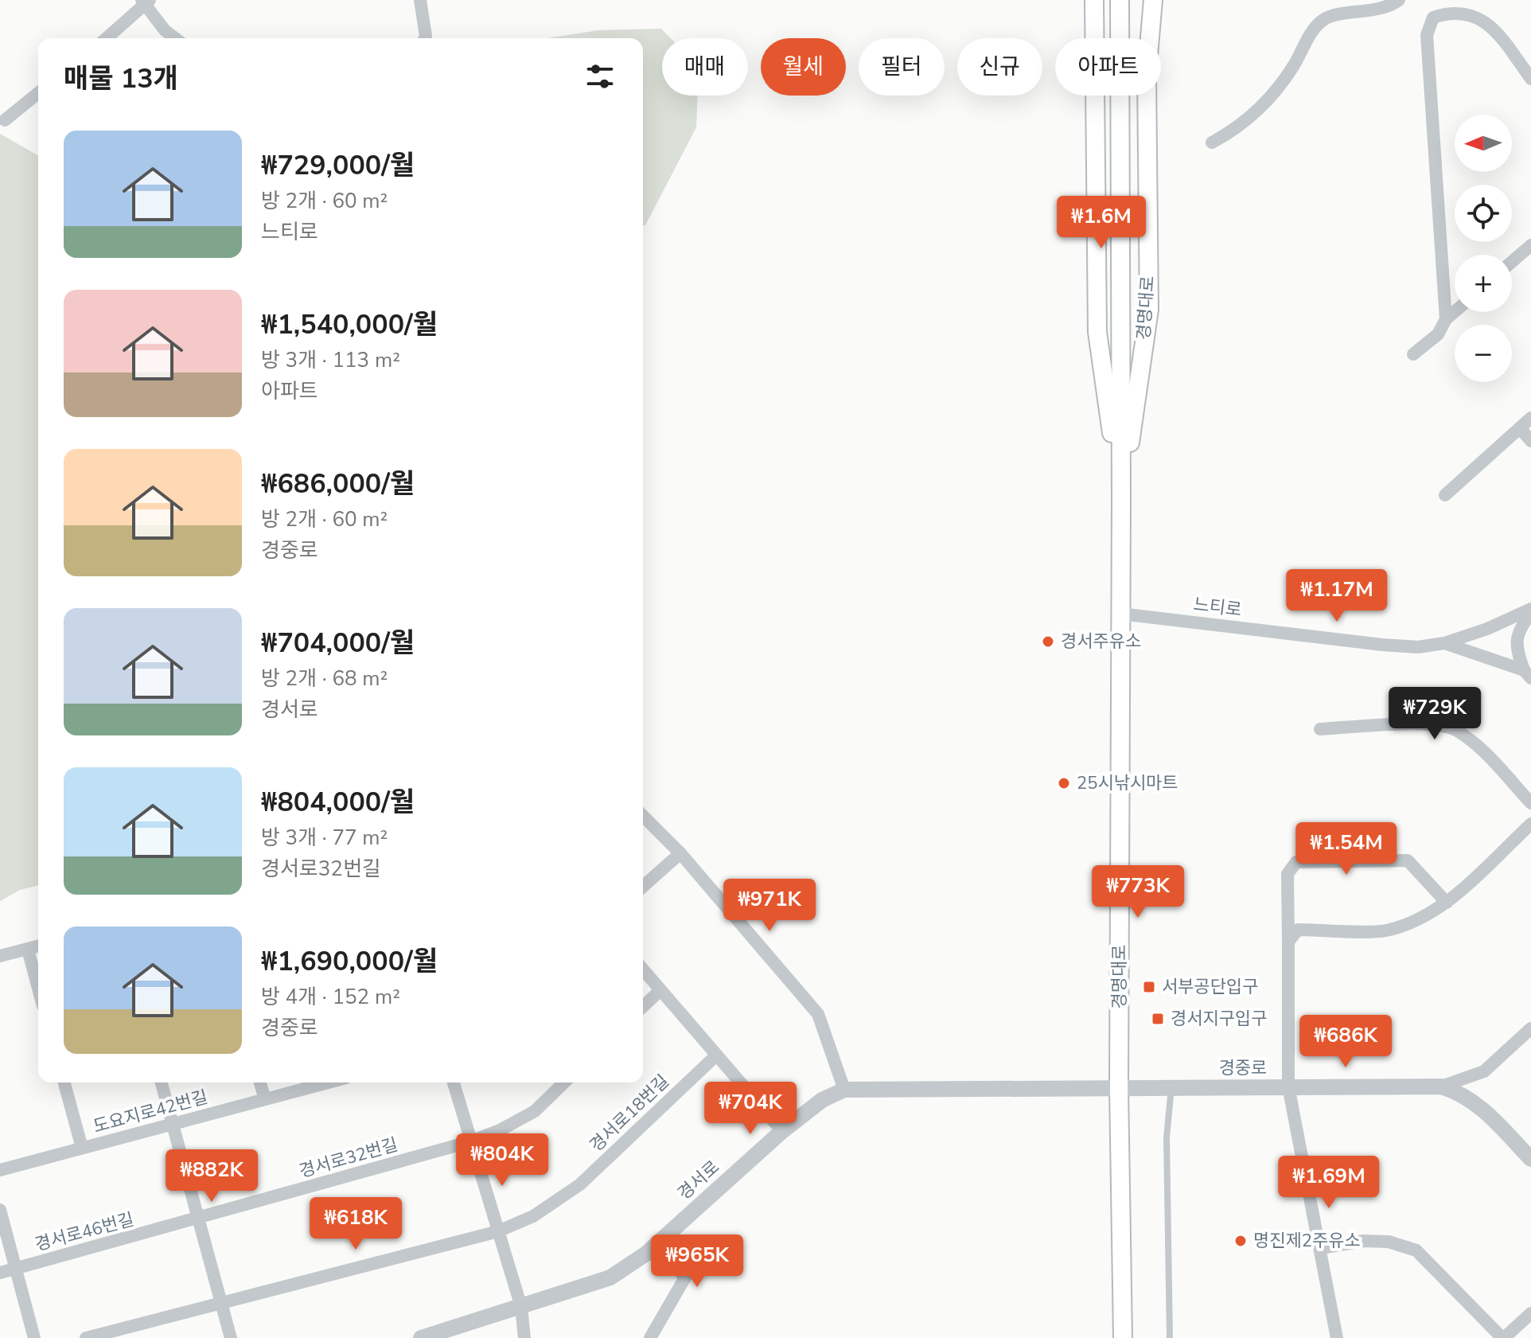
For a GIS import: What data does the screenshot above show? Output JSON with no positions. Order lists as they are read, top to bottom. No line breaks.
{"streets":{"main road":["경명대로"],"street":["느티로","경중로","도요지로42번길","경서로18번길","경서로32번길","경서로","경서로46번길"]},"crossings":[["경명대로","느티로"],["경명대로","경중로"],["경명대로","경서로"],["경중로","경서로"],["경서로32번길","경서로46번길"]],"places":{"other":["경서주유소","25시낚시마트","명진제2주유소"],"transit":["서부공단입구","경서지구입구"]},"north":"left","page":{"chip":["매매","월세","필터","신규","아파트"],"heading":"매물 13개","map_buttons":["+","−"],"list":[{"name":"₩729,000/월","note":"방 2개 · 60 m² · 느티로"},{"name":"₩1,540,000/월","note":"방 3개 · 113 m² · 아파트"},{"name":"₩686,000/월","note":"방 2개 · 60 m² · 경중로"},{"name":"₩704,000/월","note":"방 2개 · 68 m² · 경서로"},{"name":"₩804,000/월","note":"방 3개 · 77 m² · 경서로32번길"},{"name":"₩1,690,000/월","note":"방 4개 · 152 m² · 경중로"}],"price":["₩1.6M","₩1.17M","₩729K","₩1.54M","₩773K","₩971K","₩686K","₩704K","₩804K","₩882K","₩1.69M","₩618K","₩965K"]}}
